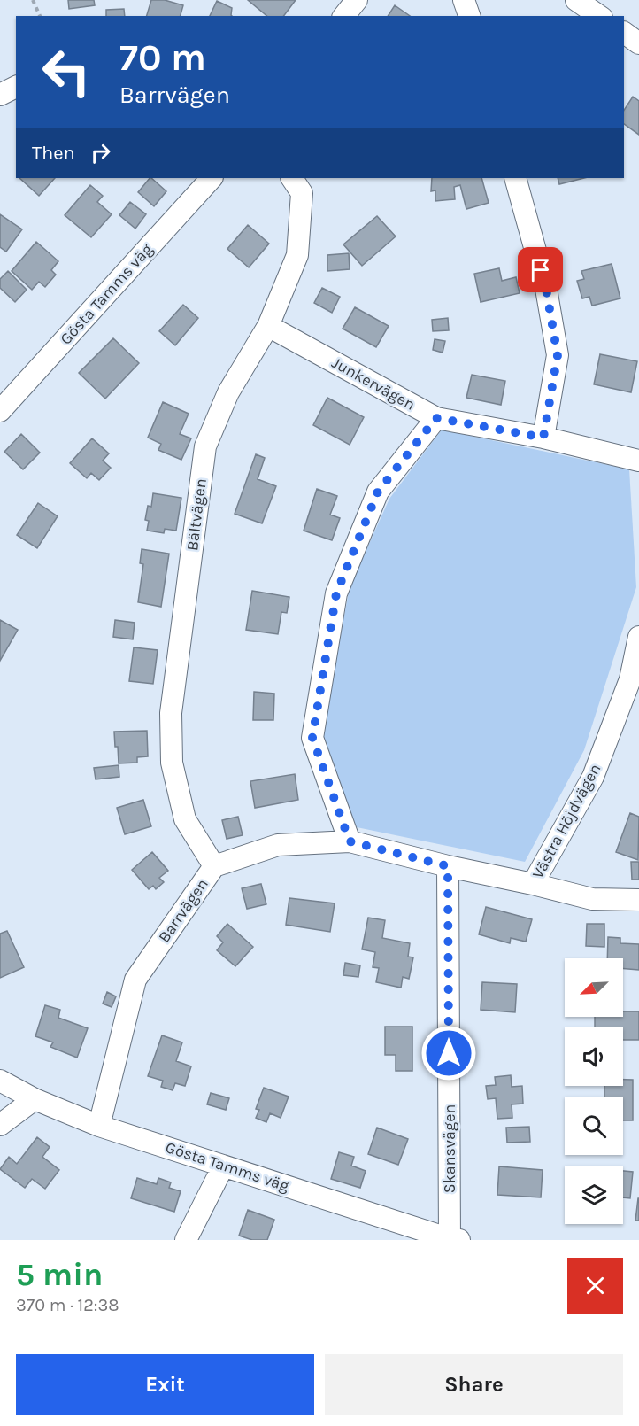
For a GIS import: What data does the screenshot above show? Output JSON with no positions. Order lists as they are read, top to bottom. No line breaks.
{"streets":{"street":["Gösta Tamms väg","Junkervägen","Bältvägen","Västra Höjdvägen","Barrvägen","Skansvägen"]},"crossings":[["Gösta Tamms väg","Barrvägen"],["Gösta Tamms väg","Skansvägen"],["Junkervägen","Bältvägen"],["Bältvägen","Barrvägen"],["Västra Höjdvägen","Barrvägen"],["Barrvägen","Skansvägen"]],"north":"bottom left","page":{"turn":["70 m","Barrvägen"],"then":"Then","heading":["5 min","370 m · 12:38"],"buttons":["Exit","Share"]}}
